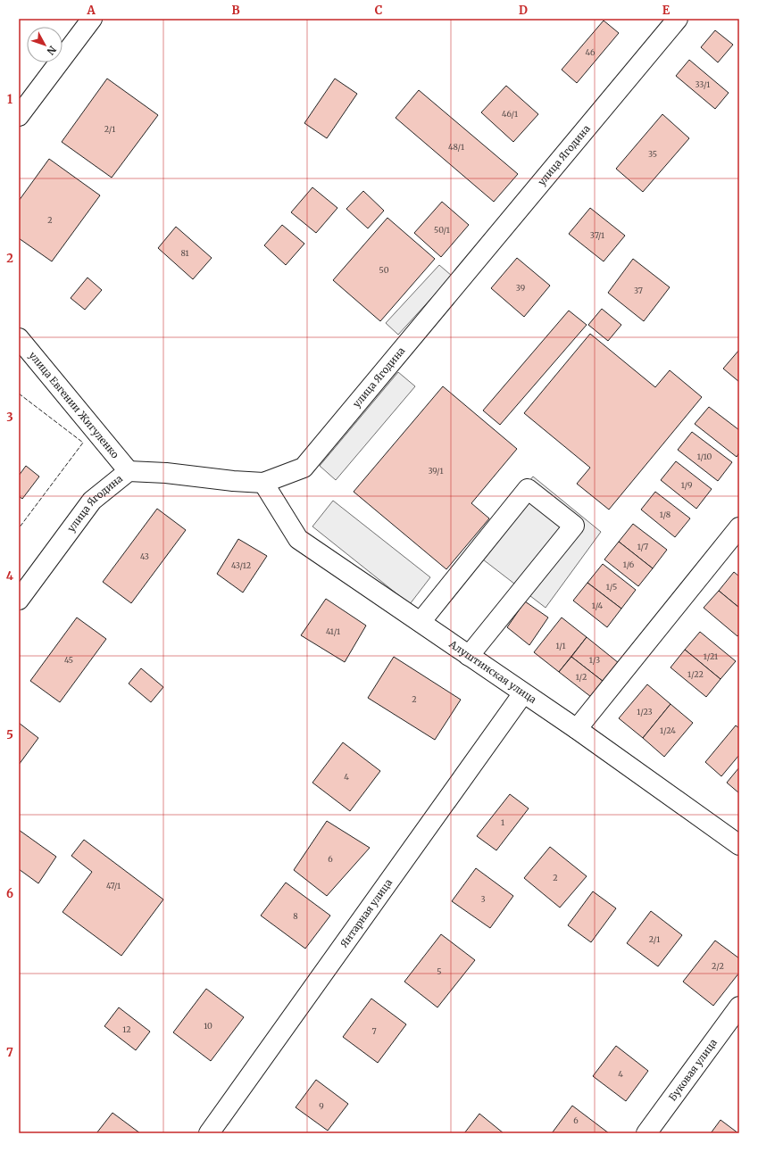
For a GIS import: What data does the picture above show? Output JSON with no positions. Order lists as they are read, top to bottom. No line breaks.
{"streets":{"street":["улица Ягодина","улица Евгении Жигуленко","Алуштинская улица","Янтарная улица","Буковая улица"]},"crossings":[["улица Ягодина","улица Евгении Жигуленко"],["улица Ягодина","Алуштинская улица"],["Алуштинская улица","Янтарная улица"]],"house_numbers":["46","33/1","46/1","2/1","48/1","35","2","50/1","37/1","81","50","39","37","1/10","39/1","1/9","1/8","1/7","43","1/6","43/12","1/5","1/4","41/1","1/1","1/21","45","1/3","1/22","1/2","2","1/23","1/24","4","1","6","2","47/1","3","8","2/1","2/2","5","10","12","7","4","9","6"],"north":"bottom right","grid":{"columns":["A","B","C","D","E"],"rows":["1","2","3","4","5","6","7"]}}
